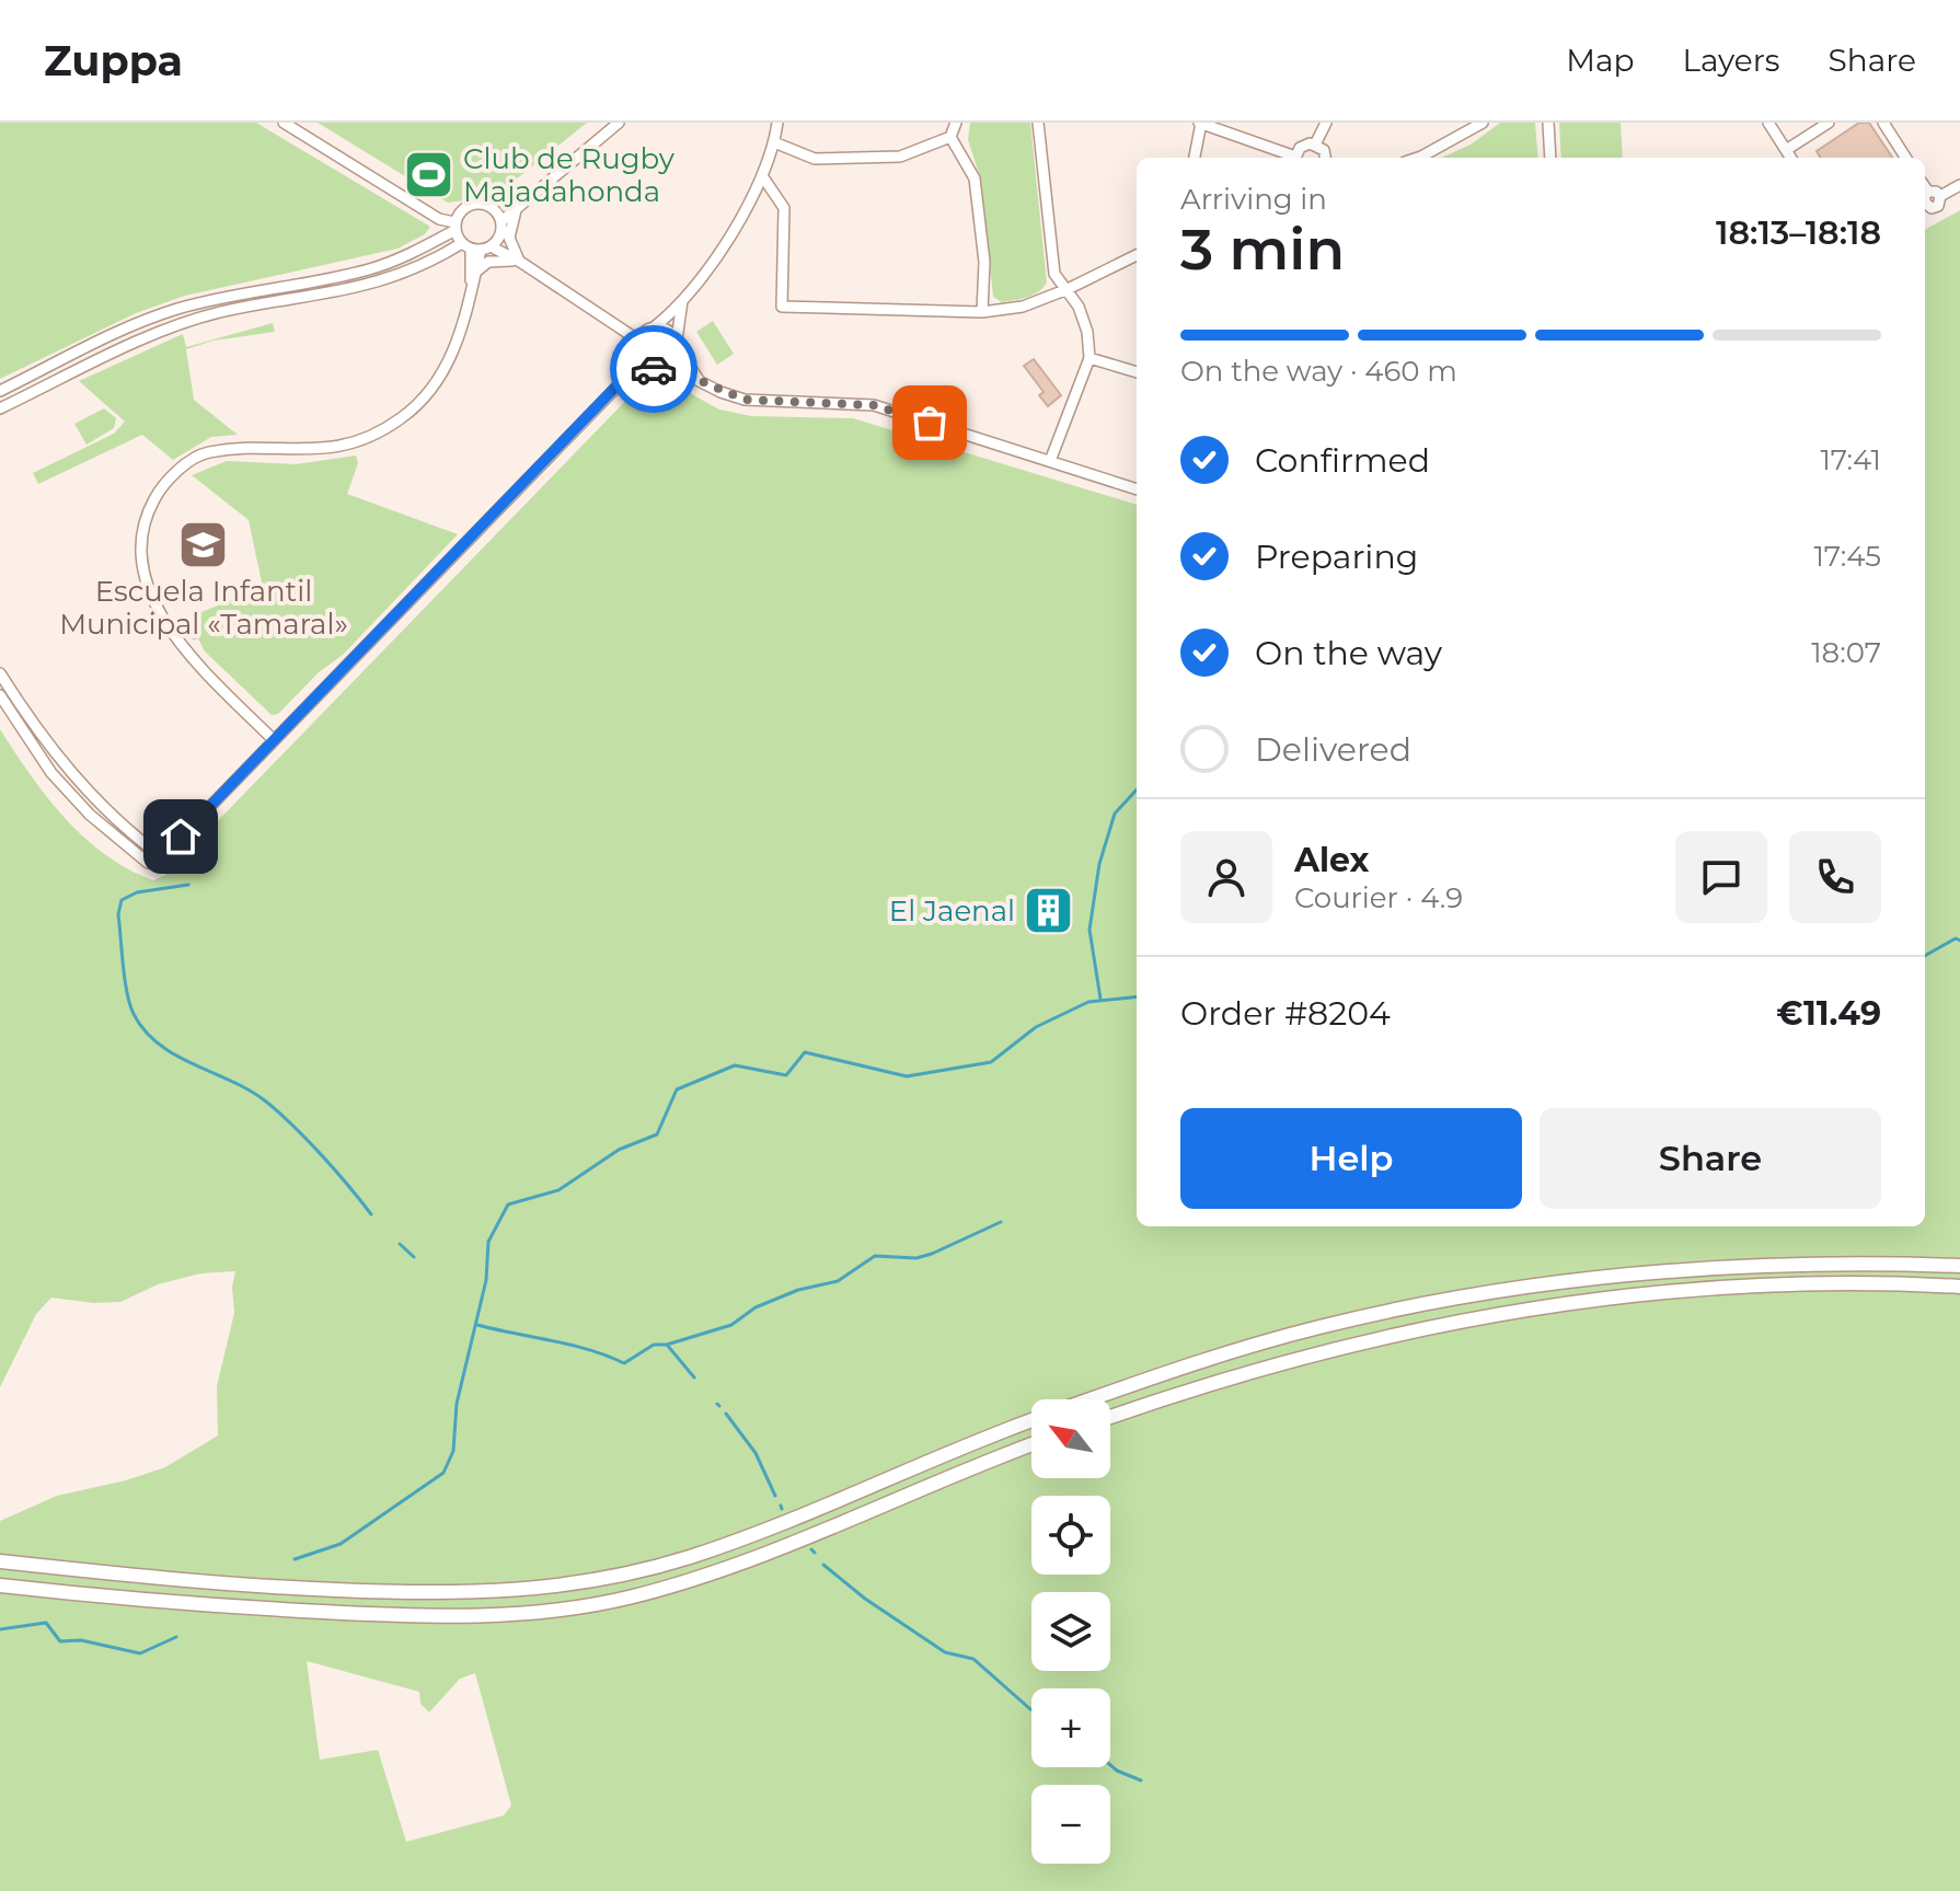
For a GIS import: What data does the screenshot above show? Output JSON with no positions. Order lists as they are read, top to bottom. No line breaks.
{"places":{"sports":["Club de Rugby Majadahonda"],"school or university":["Escuela Infantil Municipal «Tamaral»"],"building":["El Jaenal"]},"north":"top left","page":{"header":"Zuppa","nav":["Map","Layers","Share"],"heading":["3 min","Arriving in","18:13–18:18"],"panel":["Alex","Courier · 4.9","Order #8204","€11.49"],"bar":"On the way · 460 m","list":[["Confirmed","17:41"],["Preparing","17:45"],["On the way","18:07"],"Delivered"],"buttons":["Help","Share"],"map_buttons":["+","−"]}}
